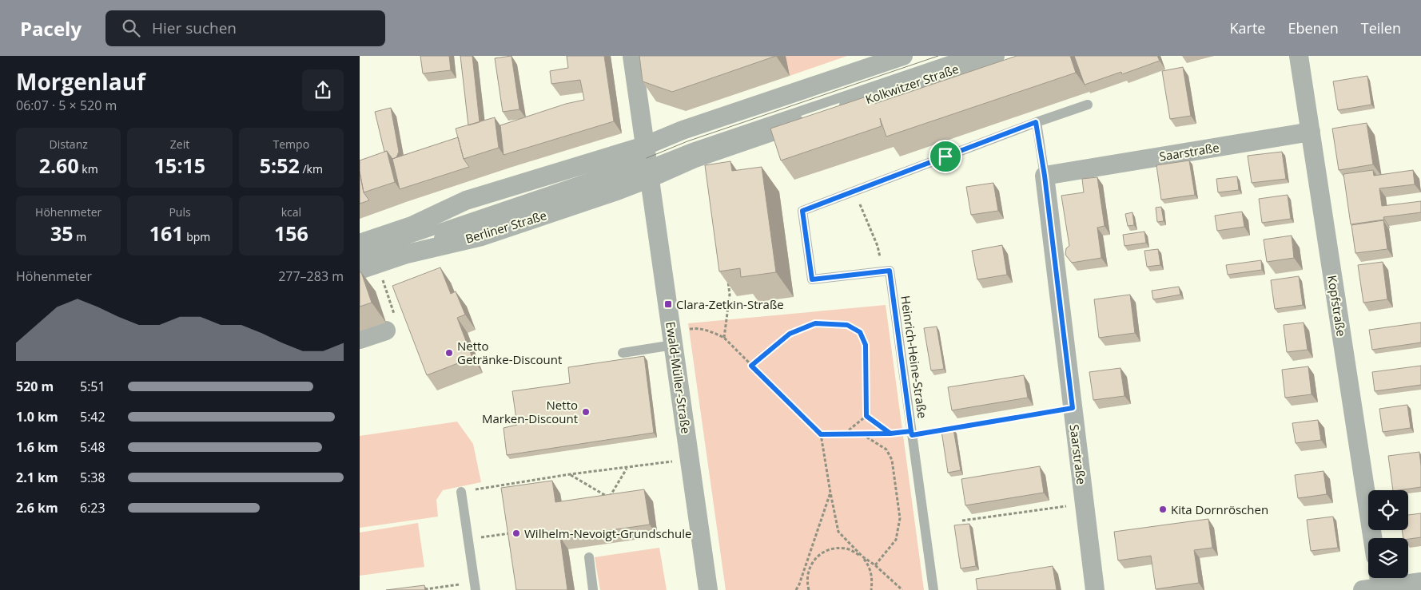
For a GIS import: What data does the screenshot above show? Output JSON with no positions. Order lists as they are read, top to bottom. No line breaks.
{"streets":{"street":["Kolkwitzer Straße","Saarstraße","Berliner Straße","Kopfstraße","Ewald-Müller-Straße"],"lane":["Heinrich-Heine-Straße"]},"crossings":[["Kolkwitzer Straße","Berliner Straße"],["Kolkwitzer Straße","Ewald-Müller-Straße"],["Saarstraße","Kopfstraße"],["Berliner Straße","Ewald-Müller-Straße"]],"places":{"transit":["Clara-Zetkin-Straße"],"other":["Netto Getränke-Discount","Netto Marken-Discount","Kita Dornröschen","Wilhelm-Nevoigt-Grundschule"]},"page":{"header":"Pacely","search":"Hier suchen","nav":["Karte","Ebenen","Teilen"],"heading":["Morgenlauf","06:07 · 5 × 520 m"],"stats":[["Distanz","2.60 km"],["Zeit","15:15"],["Tempo","5:52 /km"],["Höhenmeter","35 m"],["Puls","161 bpm"],["kcal","156"]],"chart":["Höhenmeter","277–283 m"],"list":[{"name":"520 m","note":"5:51"},{"name":"1.0 km","note":"5:42"},{"name":"1.6 km","note":"5:48"},{"name":"2.1 km","note":"5:38"},{"name":"2.6 km","note":"6:23"}]}}
